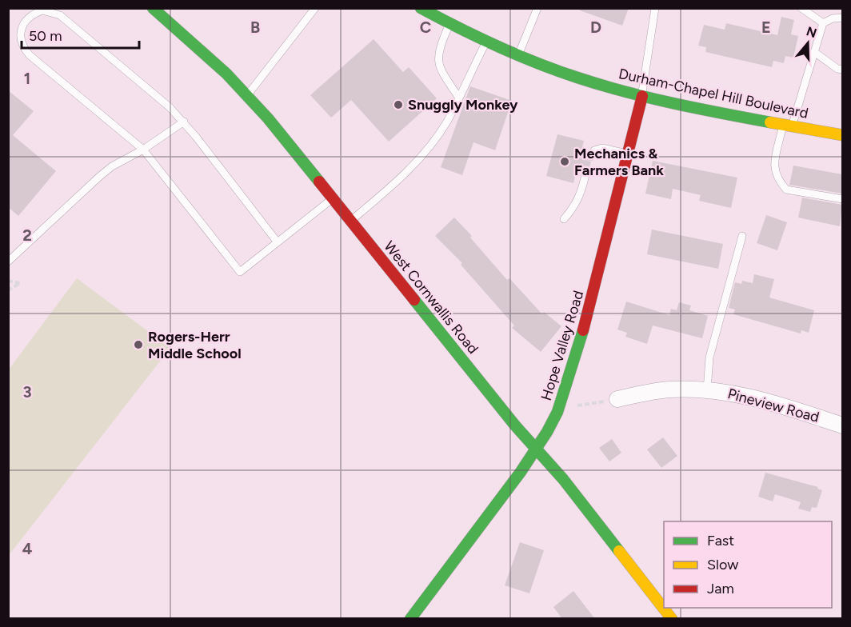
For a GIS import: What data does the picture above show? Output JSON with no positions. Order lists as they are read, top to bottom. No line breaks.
{"streets":{"street":["Durham-Chapel Hill Boulevard","West Cornwallis Road","Hope Valley Road","Pineview Road"]},"crossings":[["Durham-Chapel Hill Boulevard","Hope Valley Road"],["West Cornwallis Road","Hope Valley Road"]],"places":["Snuggly Monkey","Mechanics & Farmers Bank","Rogers-Herr Middle School"],"legend":["Fast","Slow","Jam"],"scale_bar":"50 m","north":"top","grid":{"columns":["B","C","D","E"],"rows":["1","2","3","4"]}}
